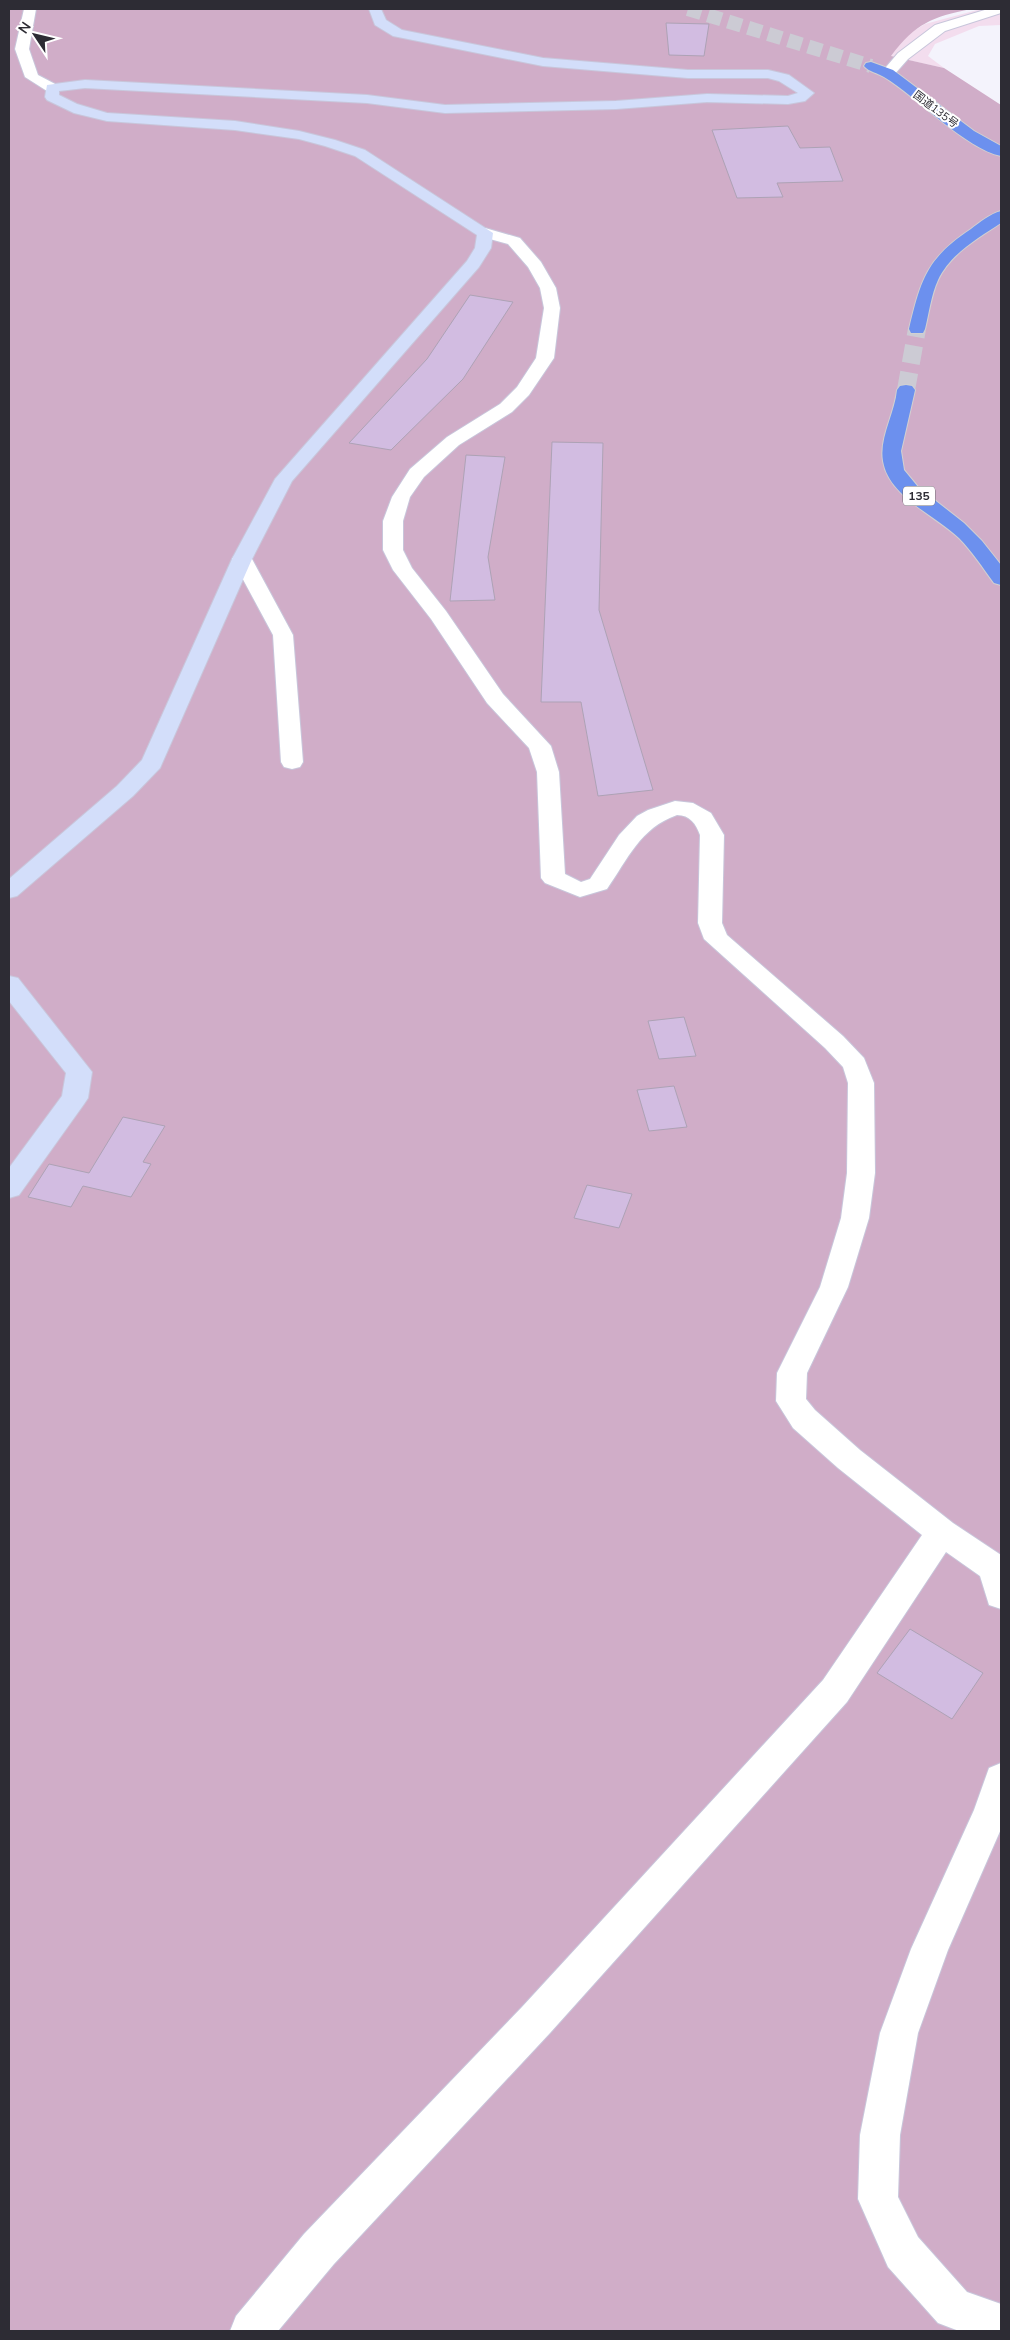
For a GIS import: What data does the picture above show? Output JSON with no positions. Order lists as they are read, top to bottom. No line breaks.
{"streets":{"highway":["国道135号","135"]},"north":"top left"}
